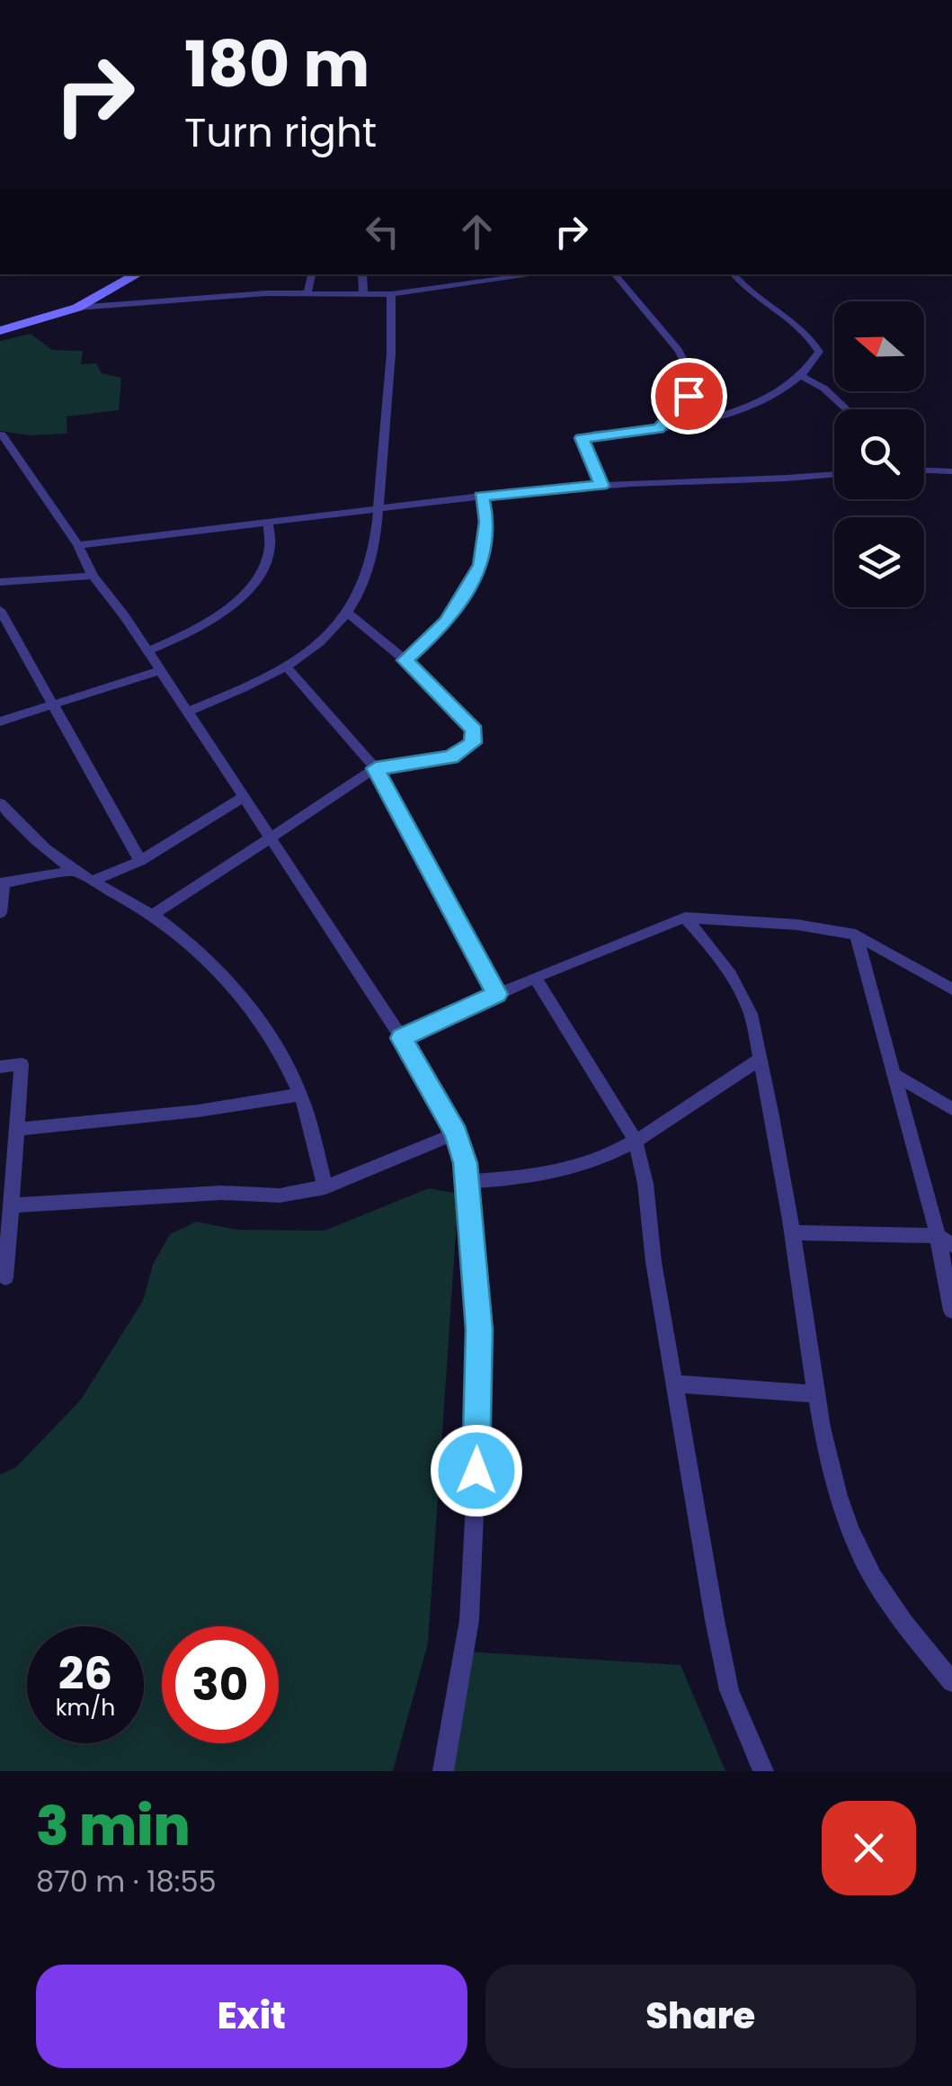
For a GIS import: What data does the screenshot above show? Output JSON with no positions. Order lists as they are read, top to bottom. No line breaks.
{"north":"left","page":{"turn":["180 m","Turn right"],"speed":"26 km/h","limit":"30","heading":["3 min","870 m · 18:55"],"buttons":["Exit","Share"]}}
